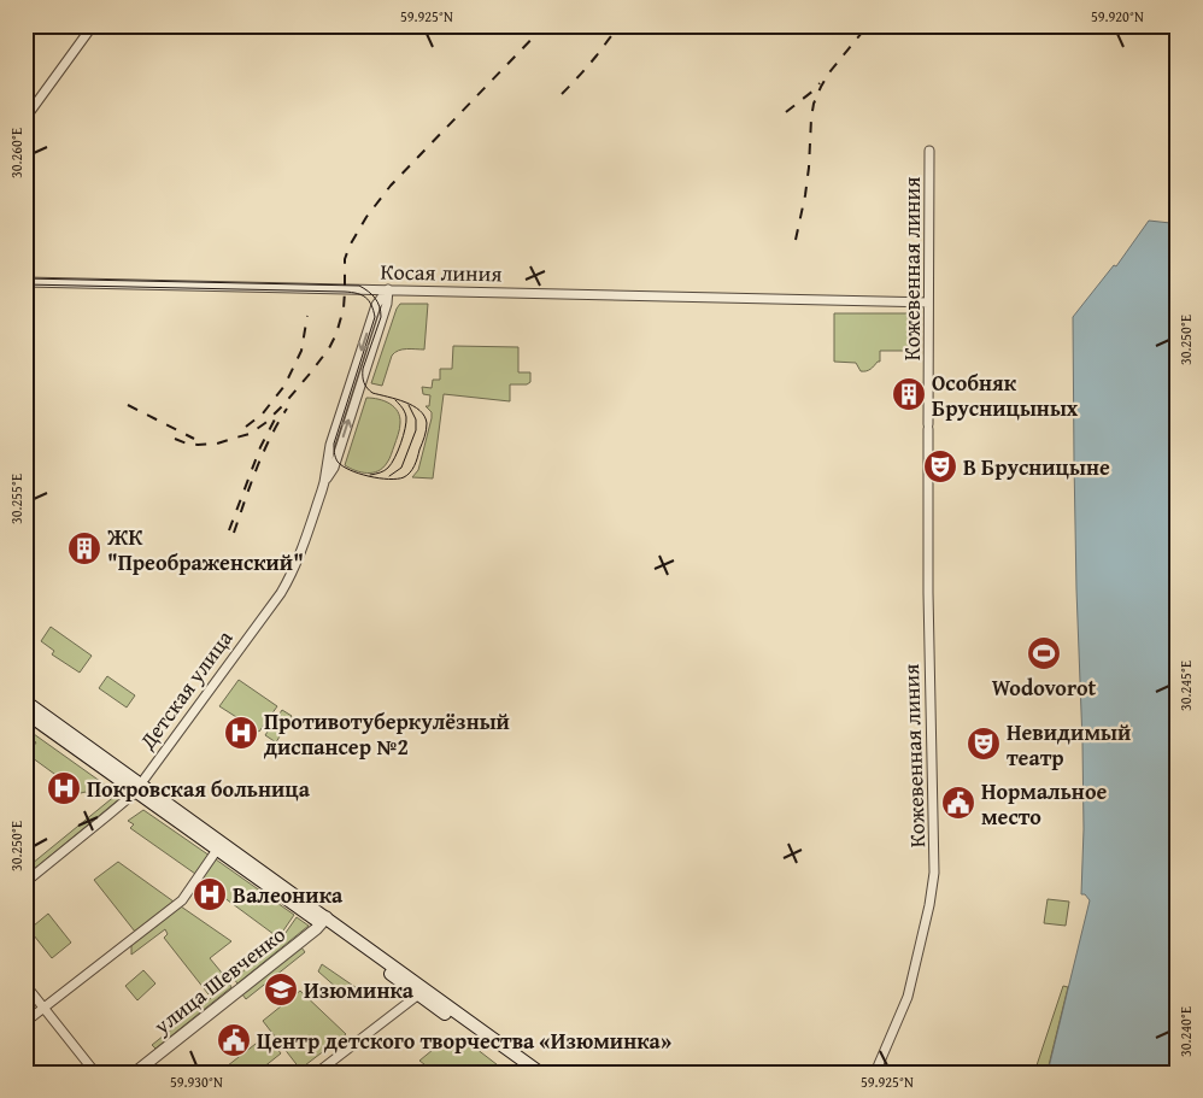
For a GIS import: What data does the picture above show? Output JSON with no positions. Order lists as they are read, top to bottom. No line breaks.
{"streets":{"street":["Кожевенная линия","Косая линия","Детская улица","улица Шевченко"]},"crossings":[["Кожевенная линия","Косая линия"],["Косая линия","Детская улица"]],"places":{"building":["Особняк Брусницыных","ЖК \"Преображенский\""],"theatre":["В Брусницыне","Невидимый театр"],"sports":["Wodovorot"],"hospital":["Противотуберкулёзный диспансер №2","Покровская больница","Валеоника"],"public building":["Нормальное место","Центр детского творчества «Изюминка»"],"school or university":["Изюминка"]},"coordinates":["59.925°N","59.920°N","30.260°E","30.250°E","30.255°E","30.245°E","30.240°E","59.930°N"]}
